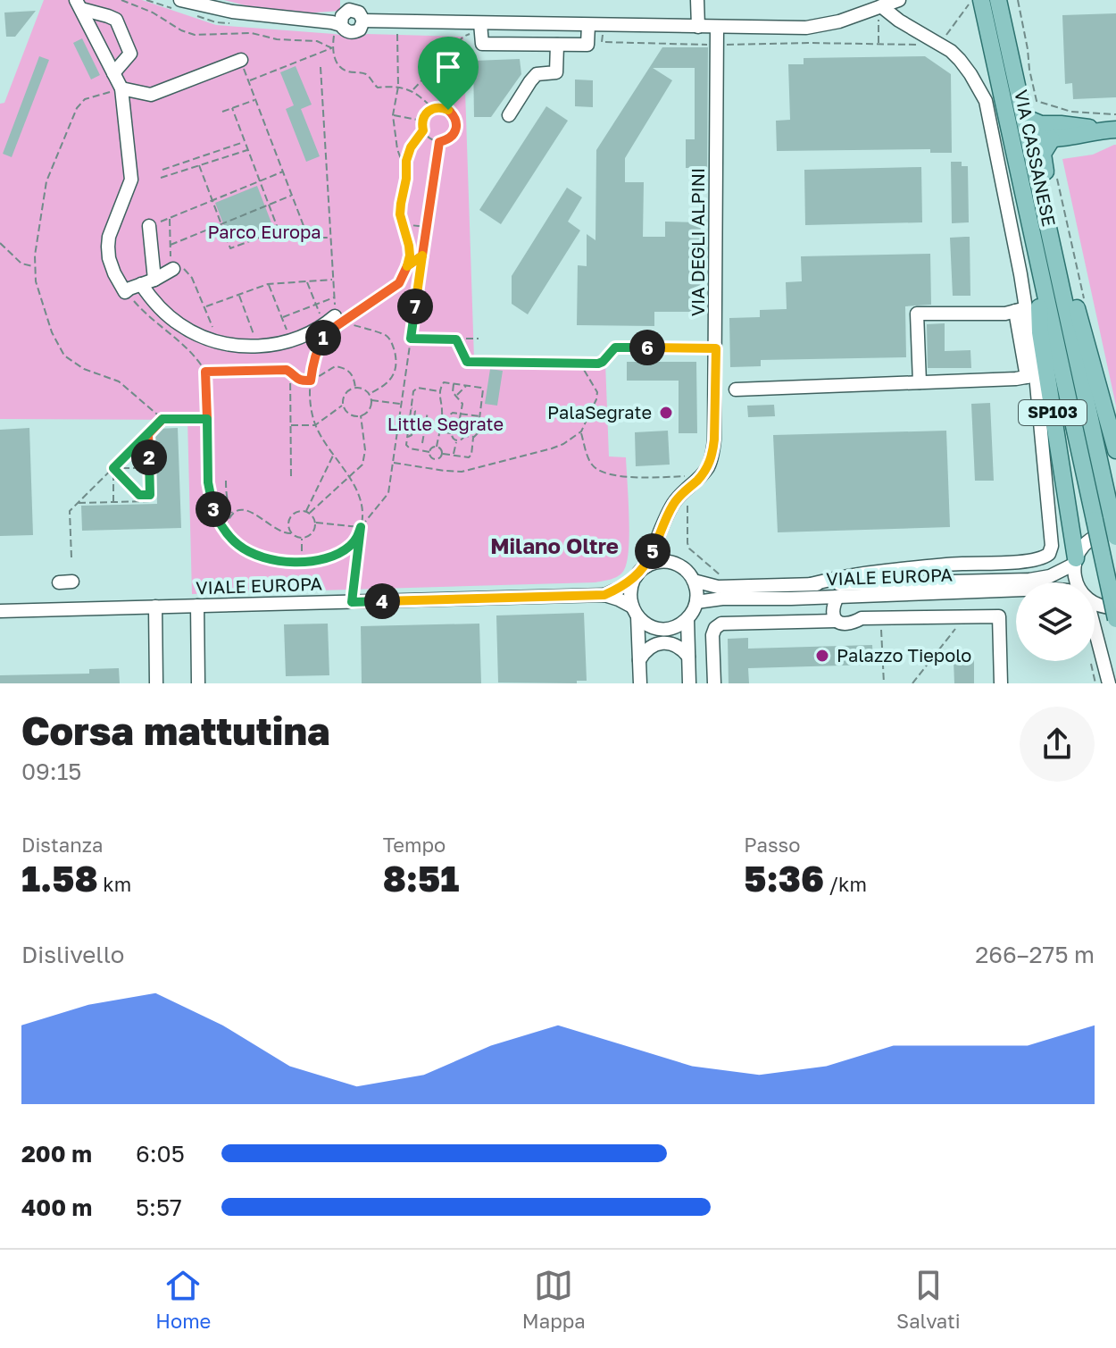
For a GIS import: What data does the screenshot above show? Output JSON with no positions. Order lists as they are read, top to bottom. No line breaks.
{"streets":{"main road":["VIA CASSANESE","SP103"],"street":["VIA DEGLI ALPINI","VIALE EUROPA"]},"crossings":[["VIA CASSANESE","SP103"],["VIA DEGLI ALPINI","VIALE EUROPA"],["SP103","VIALE EUROPA"]],"districts":["Milano Oltre"],"parks":["Parco Europa","Little Segrate"],"places":["PalaSegrate","Palazzo Tiepolo"],"page":{"pins":["7","1","6","2","3","5","4"],"heading":["Corsa mattutina","09:15"],"stats":[["Distanza","1.58 km"],["Tempo","8:51"],["Passo","5:36 /km"]],"chart":["Dislivello","266–275 m"],"list":[{"name":"200 m","note":"6:05"},{"name":"400 m","note":"5:57"}],"tabs":["Home","Mappa","Salvati"]}}
